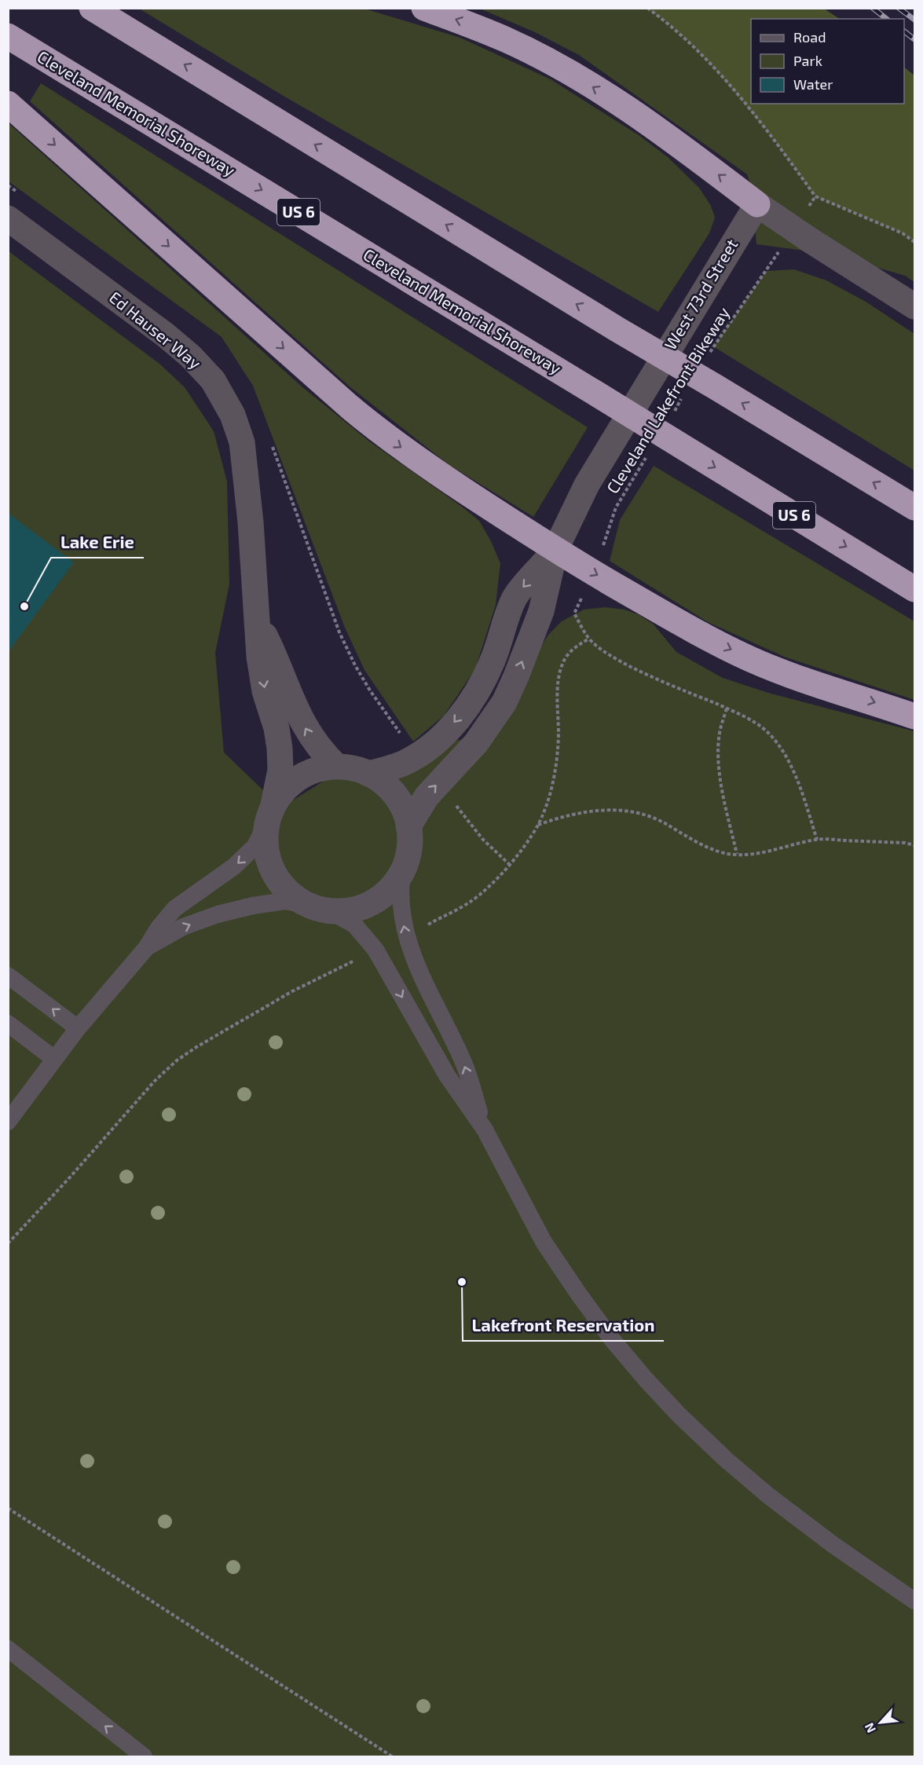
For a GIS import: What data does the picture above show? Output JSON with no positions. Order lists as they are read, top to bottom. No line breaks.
{"streets":{"highway":["Cleveland Memorial Shoreway","US 6"],"street":["West 73rd Street","Ed Hauser Way"],"path":["Cleveland Lakefront Bikeway"]},"crossings":[["West 73rd Street","Ed Hauser Way"]],"places":["Lake Erie","Lakefront Reservation"],"legend":["Road","Park","Water"],"north":"bottom left"}
